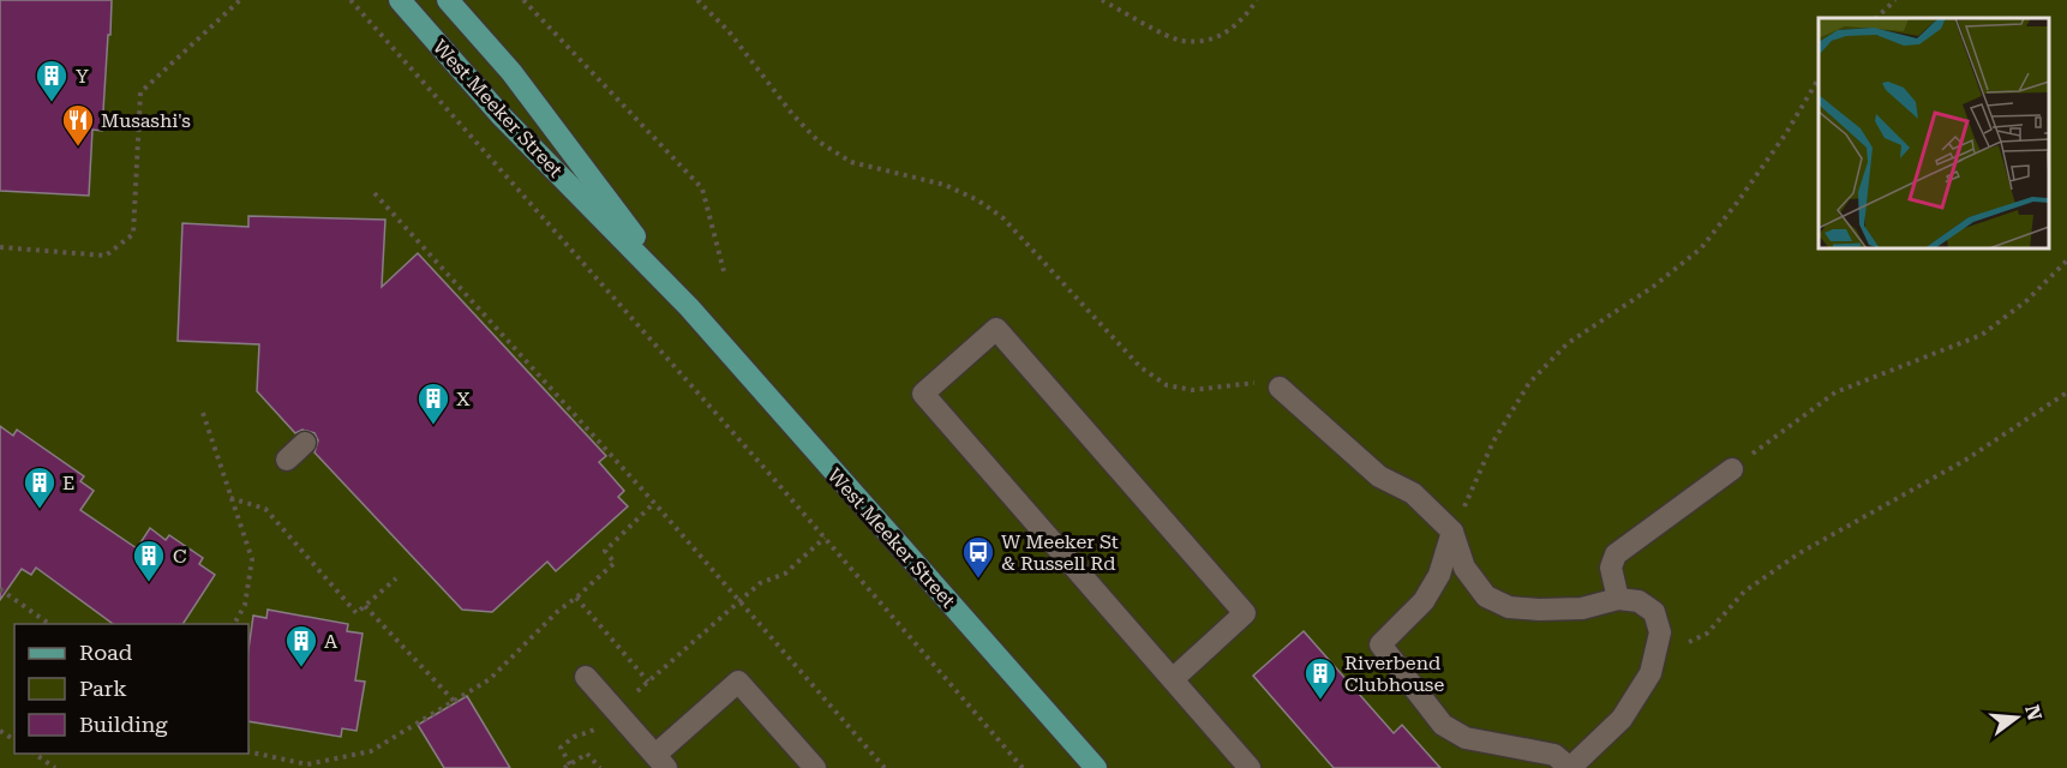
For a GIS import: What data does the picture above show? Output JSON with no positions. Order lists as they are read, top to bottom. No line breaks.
{"streets":{"main road":["West Meeker Street"]},"places":{"building":["Y","X","E","C","A","Riverbend Clubhouse"],"restaurant":["Musashi's"],"bus stop":["W Meeker St & Russell Rd"]},"legend":["Road","Park","Building"],"north":"right"}
